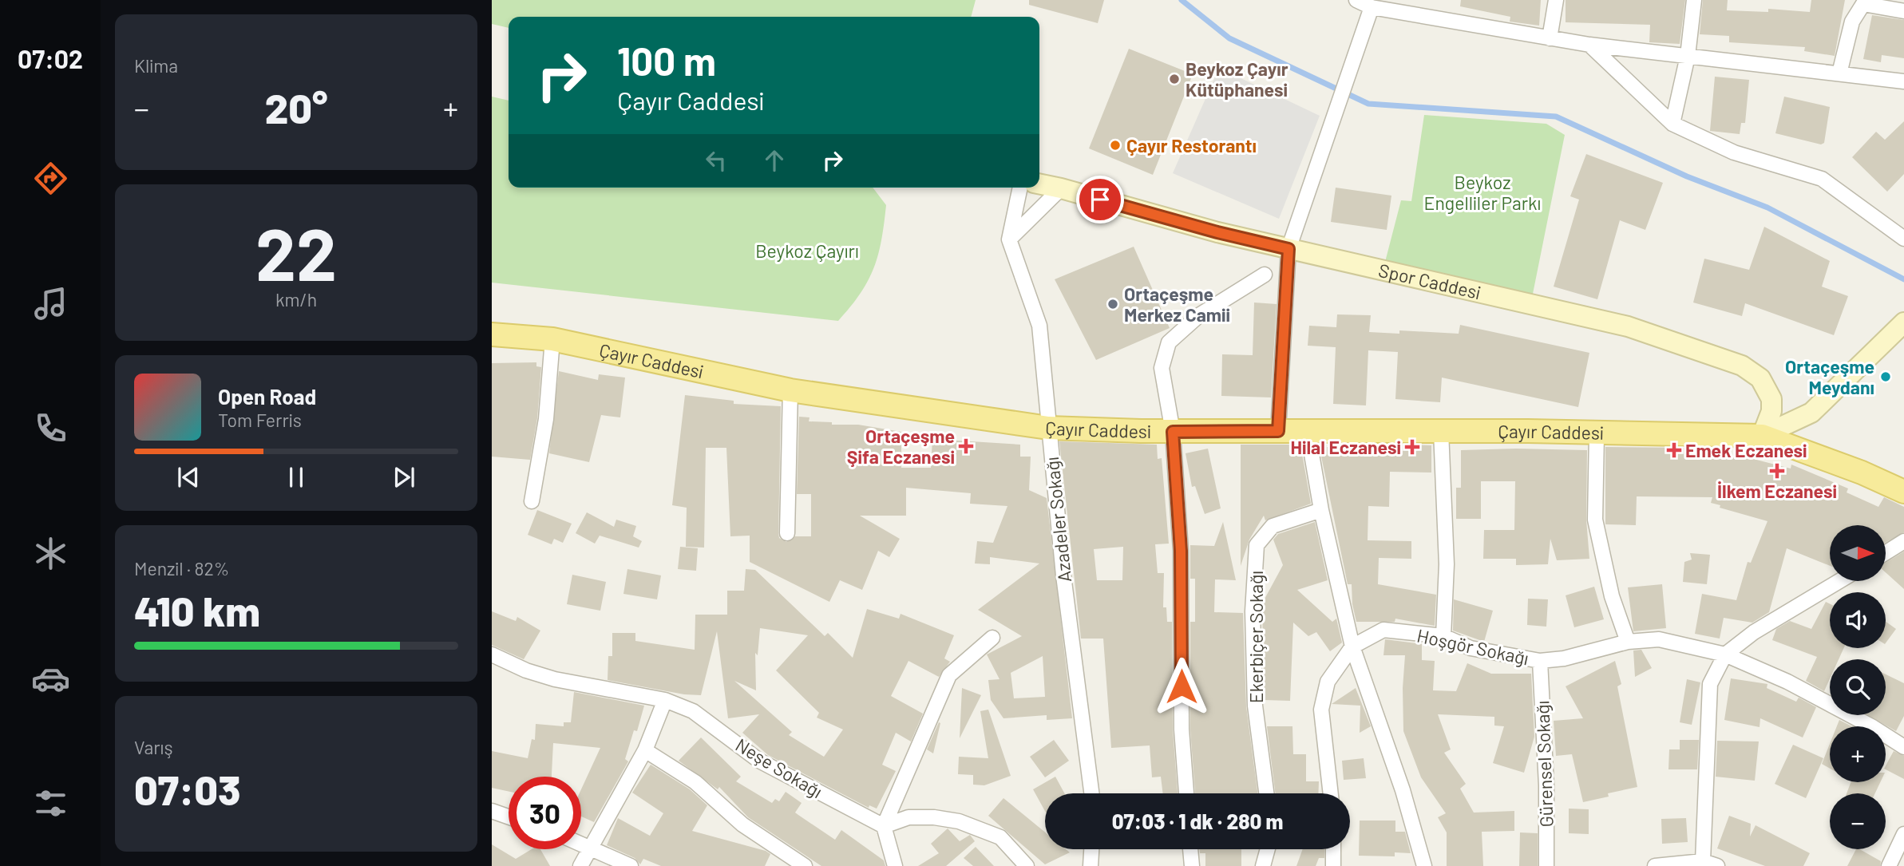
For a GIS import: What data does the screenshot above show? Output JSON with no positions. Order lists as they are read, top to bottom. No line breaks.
{"streets":{"main road":["Çayır Caddesi"],"street":["Spor Caddesi","Azadeler Sokağı","Ekerbiçer Sokağı","Hoşgör Sokağı","Gürensel Sokağı","Neşe Sokağı"]},"crossings":[["Spor Caddesi","Çayır Caddesi"],["Çayır Caddesi","Azadeler Sokağı"],["Hoşgör Sokağı","Gürensel Sokağı"]],"parks":["Beykoz Engelliler Parkı","Beykoz Çayırı"],"places":{"other":["Beykoz Çayır Kütüphanesi","Çayır Restorantı","Ortaçeşme Merkez Camii","Ortaçeşme Meydanı"],"health":["Ortaçeşme Şifa Eczanesi","Hilal Eczanesi","Emek Eczanesi","İlkem Eczanesi"]},"north":"right","page":{"tabs":"07:02","tile":["Klima",["22","km/h"],["Menzil · 82%","410 km"],["Varış","07:03"]],"turn":["100 m","Çayır Caddesi"],"heat":["−","20°","+"],"song":["Open Road","Tom Ferris"],"map_buttons":["+","−"],"limit":"30","trip":"07:03 · 1 dk · 280 m"}}
